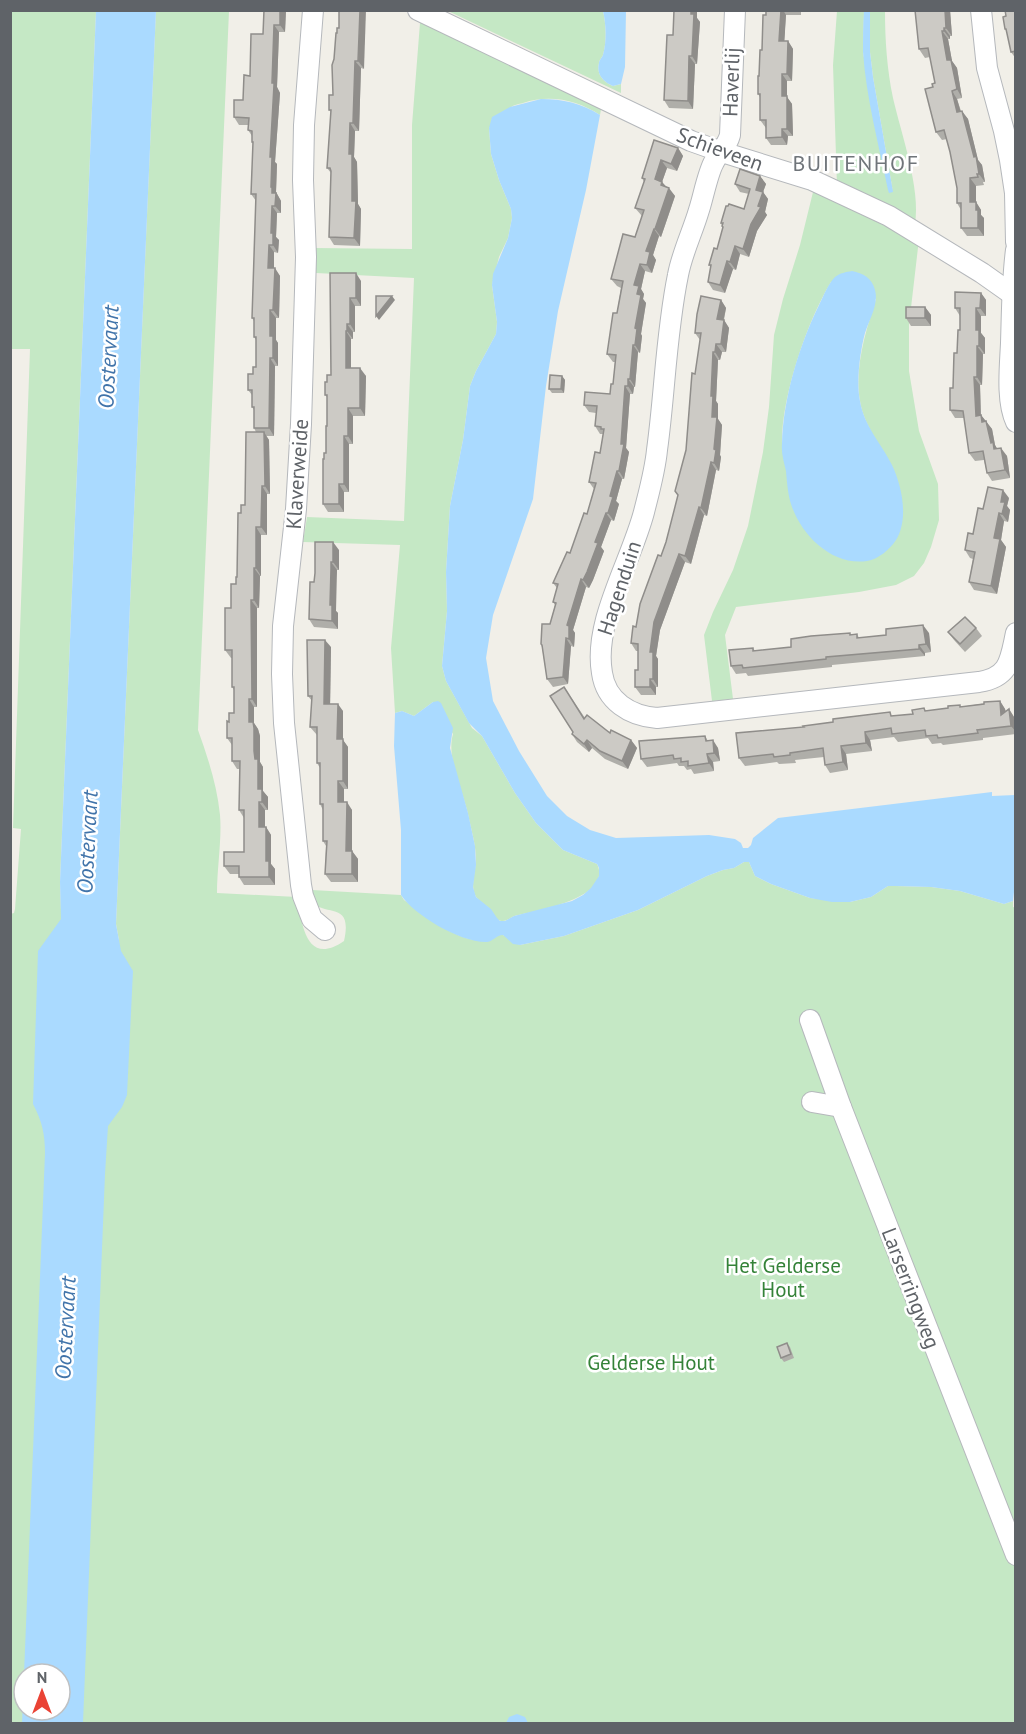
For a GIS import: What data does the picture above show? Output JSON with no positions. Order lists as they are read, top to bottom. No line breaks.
{"streets":{"street":["Haverlij","Schieveen","Klaverweide","Hagenduin","Larserringweg"]},"crossings":[["Haverlij","Schieveen"],["Haverlij","Hagenduin"],["Schieveen","Hagenduin"]],"districts":["BUITENHOF"],"water":["Oostervaart"],"parks":["Het Gelderse Hout","Gelderse Hout"],"north":"top"}
